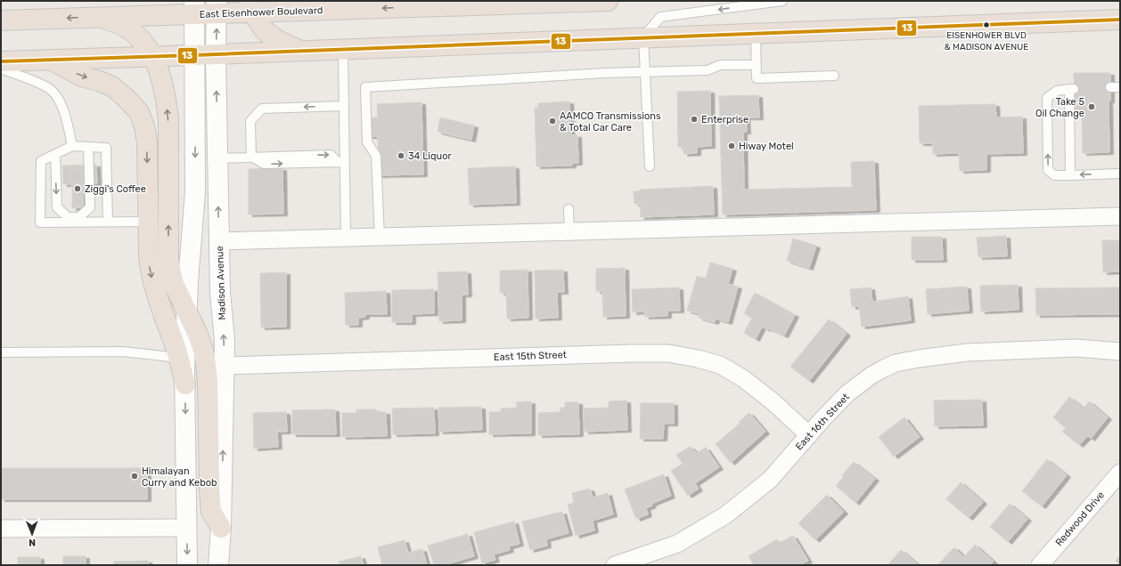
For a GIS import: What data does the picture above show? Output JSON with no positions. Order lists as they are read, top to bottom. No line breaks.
{"streets":{"highway":["East Eisenhower Boulevard"],"main road":["Madison Avenue"],"street":["East 15th Street","East 16th Street","Redwood Drive"]},"crossings":[["East Eisenhower Boulevard","Madison Avenue"],["Madison Avenue","East 15th Street"],["East 15th Street","East 16th Street"]],"places":["EISENHOWER BLVD & MADISON AVENUE","Take 5 Oil Change","Enterprise","AAMCO Transmissions & Total Car Care","Hiway Motel","34 Liquor","Ziggi's Coffee","Himalayan Curry and Kebob"],"lines":["transit line 13"],"north":"bottom"}
